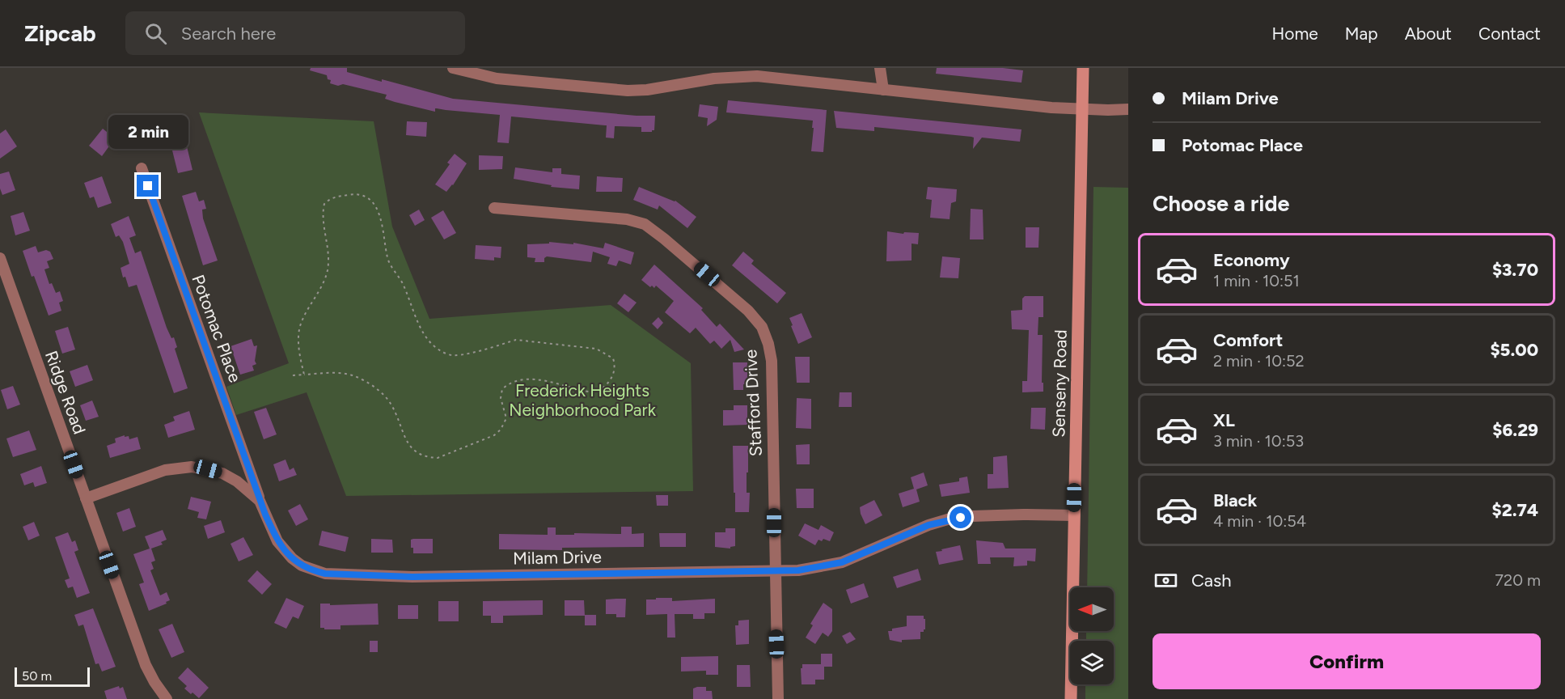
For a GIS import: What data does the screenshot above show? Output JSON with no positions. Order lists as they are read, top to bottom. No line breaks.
{"streets":{"main road":["Senseny Road"],"street":["Potomac Place","Ridge Road","Stafford Drive","Milam Drive"]},"crossings":[["Potomac Place","Milam Drive"],["Senseny Road","Milam Drive"],["Ridge Road","Milam Drive"],["Stafford Drive","Milam Drive"]],"parks":["Frederick Heights Neighborhood Park"],"scale_bar":"50 m","north":"left","page":{"header":"Zipcab","search":"Search here","nav":["Home","Map","About","Contact"],"banner":["Milam Drive","Potomac Place"],"bubble":"2 min","heading":"Choose a ride","list":[{"name":"Economy","note":"1 min · 10:51","value":"$3.70"},{"name":"Comfort","note":"2 min · 10:52","value":"$5.00"},{"name":"XL","note":"3 min · 10:53","value":"$6.29"},{"name":"Black","note":"4 min · 10:54","value":"$2.74"}],"pay":["Cash","720 m"],"buttons":"Confirm","scale":"50 m"}}
